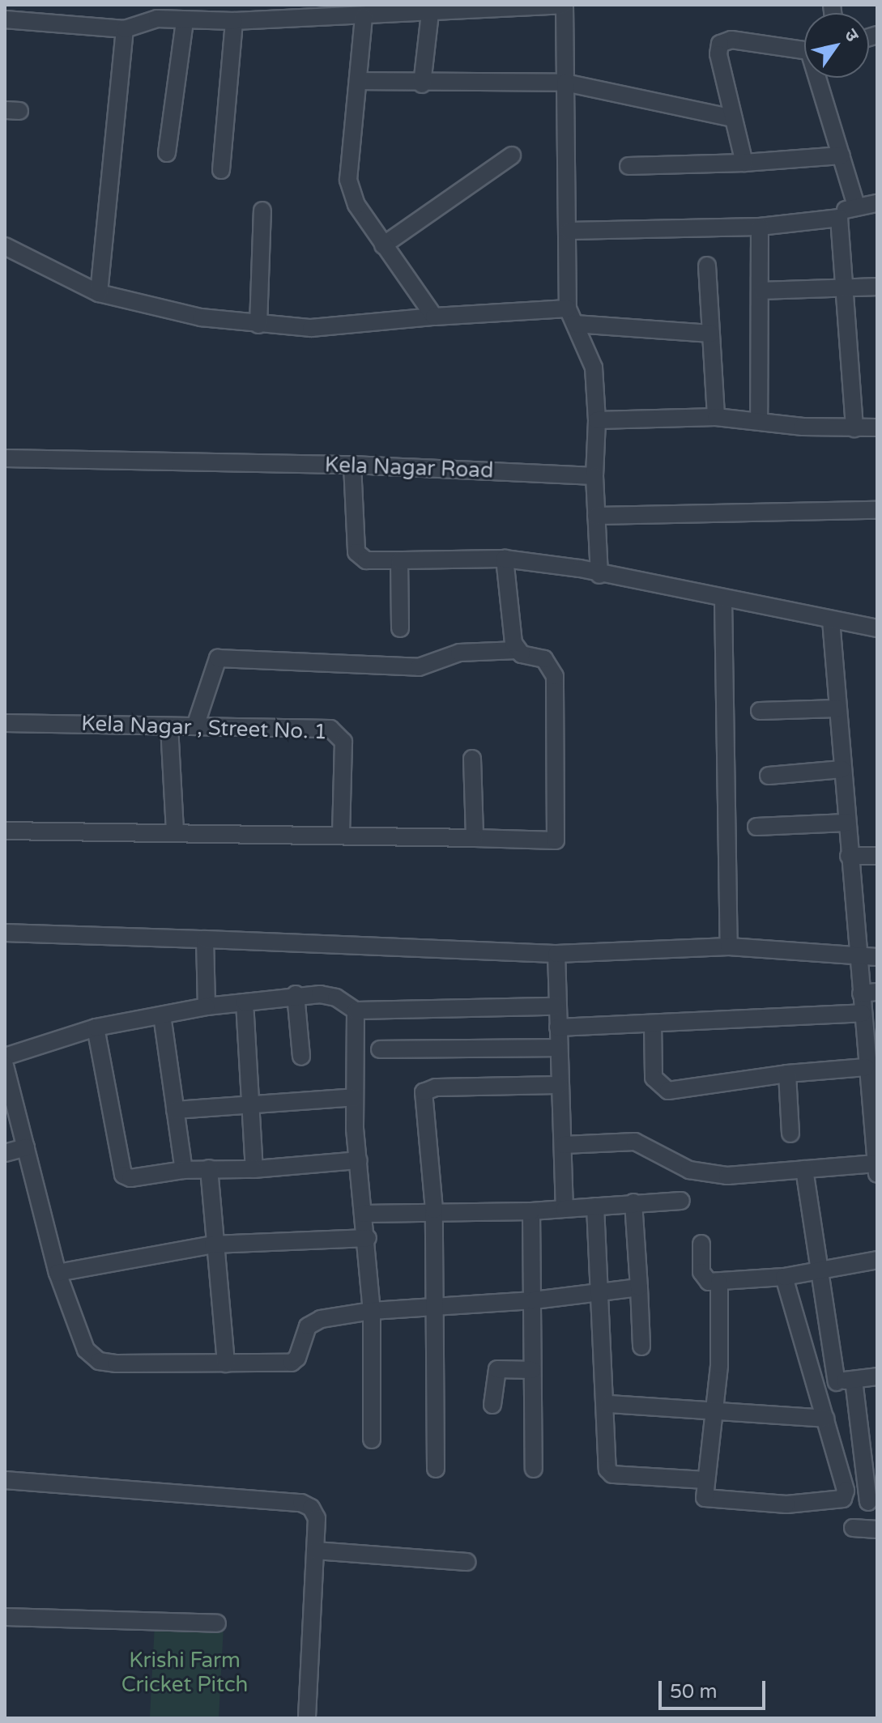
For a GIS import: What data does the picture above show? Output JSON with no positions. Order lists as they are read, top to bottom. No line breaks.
{"streets":{"street":["Kela Nagar Road","Kela Nagar , Street No. 1"]},"parks":["Krishi Farm Cricket Pitch"],"scale_bar":"50 m","north":"top right"}
